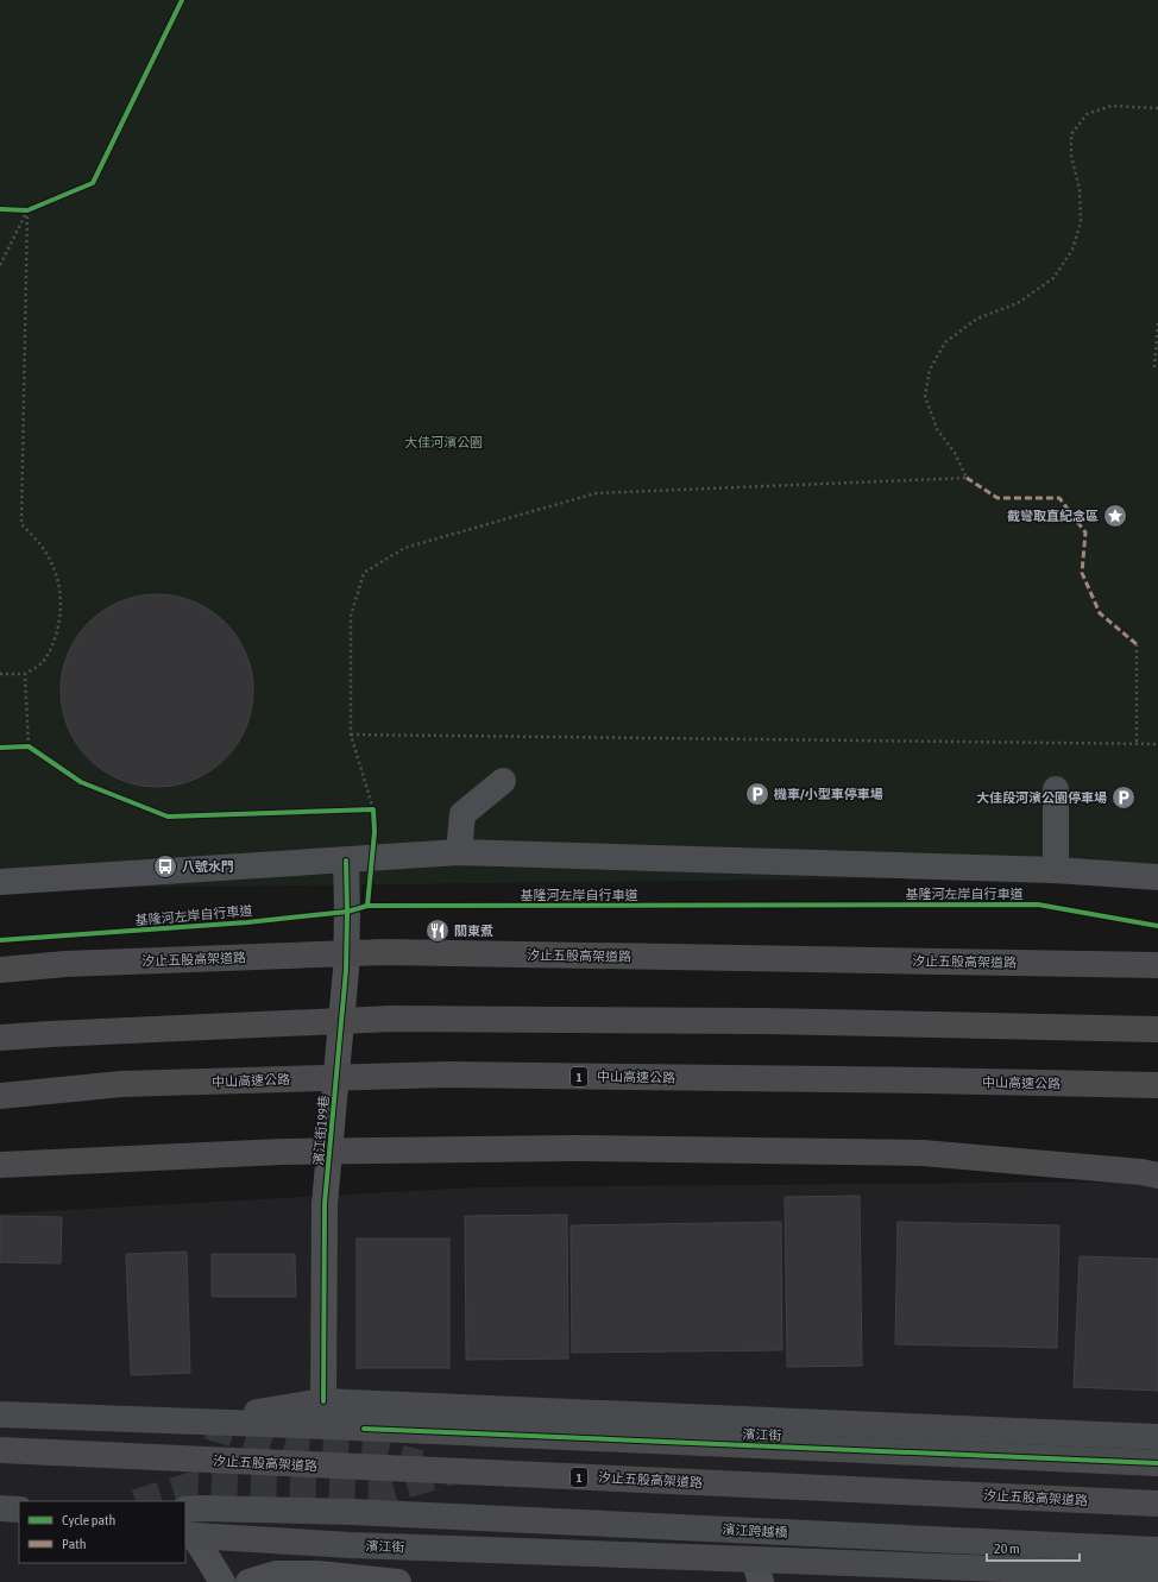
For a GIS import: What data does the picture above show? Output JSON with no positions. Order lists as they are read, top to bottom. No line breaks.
{"streets":{"highway":["汐止五股高架道路","1","中山高速公路"],"main road":["濱江街","濱江跨越橋"],"lane":["濱江街199巷"],"cycle path":["基隆河左岸自行車道"]},"crossings":[["濱江街199巷","濱江街"]],"parks":["大佳河濱公園"],"places":{"place":["截彎取直紀念區"],"parking":["機車/小型車停車場","大佳段河濱公園停車場"],"bus stop":["八號水門"],"restaurant":["關東煮"]},"legend":["Cycle path","Path"],"scale_bar":"20 m"}
